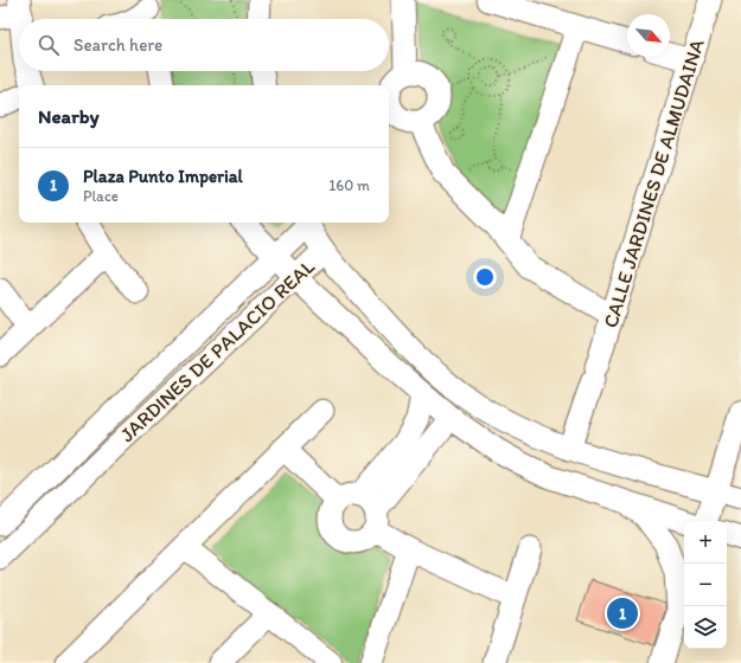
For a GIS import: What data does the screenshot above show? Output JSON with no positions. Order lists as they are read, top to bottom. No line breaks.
{"streets":{"street":["CALLE JARDINES DE ALMUDAINA","JARDINES DE PALACIO REAL"]},"north":"bottom right","page":{"search":"Search here","heading":"Nearby","list":[{"mark":"1","name":"Plaza Punto Imperial","note":"Place","value":"160 m"}],"map_buttons":["+","−"],"pins":"1"}}
